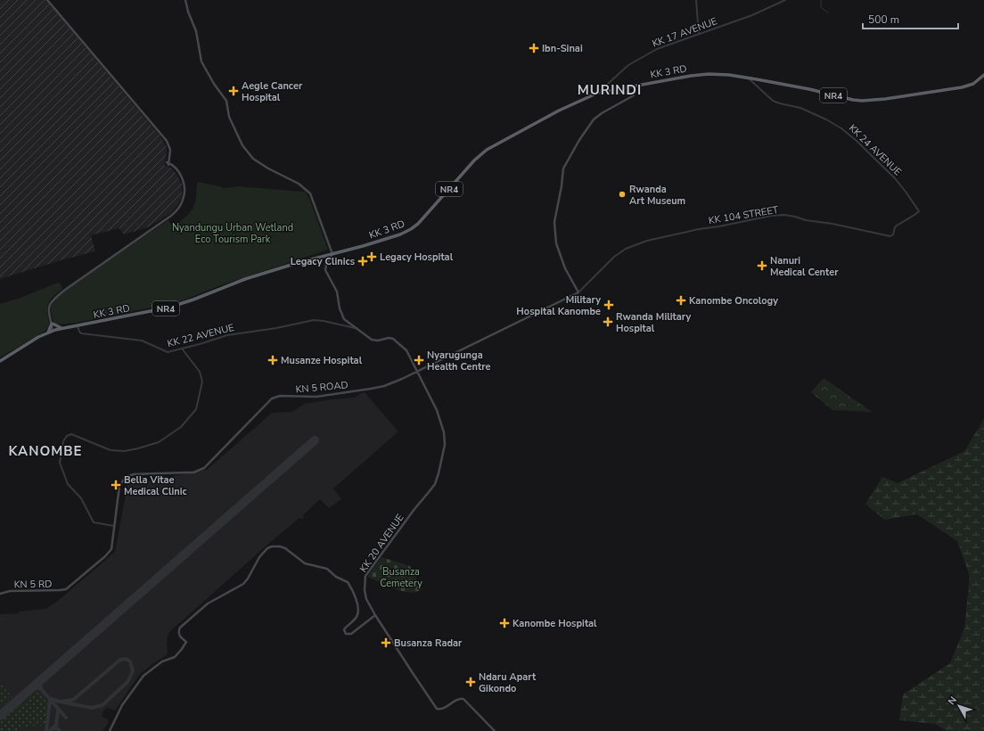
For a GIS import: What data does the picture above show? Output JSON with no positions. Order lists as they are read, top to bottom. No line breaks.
{"streets":{"highway":["KK 3 RD","NR4"],"main road":["KN 5 ROAD","KK 20 AVENUE","KN 5 RD"],"street":["KK 17 AVENUE","KK 24 AVENUE","KK 104 STREET","KK 22 AVENUE"]},"crossings":[["KK 17 AVENUE","KK 3 RD"],["KK 3 RD","NR4"],["KK 3 RD","KK 24 AVENUE"],["KK 3 RD","KK 22 AVENUE"],["KK 3 RD","KK 20 AVENUE"],["NR4","KK 24 AVENUE"],["KK 24 AVENUE","KK 104 STREET"],["KK 104 STREET","KN 5 ROAD"],["KK 22 AVENUE","KK 20 AVENUE"],["KN 5 ROAD","KK 20 AVENUE"],["KN 5 ROAD","KN 5 RD"]],"districts":["MURINDI","KANOMBE"],"parks":["Nyandungu Urban Wetland Eco Tourism Park","Busanza Cemetery"],"places":{"health":["Ibn-Sinai","Aegle Cancer Hospital","Legacy Hospital","Legacy Clinics","Nanuri Medical Center","Kanombe Oncology","Military Hospital Kanombe","Rwanda Military Hospital","Musanze Hospital","Nyarugunga Health Centre","Bella Vitae Medical Clinic","Kanombe Hospital","Busanza Radar","Ndaru Apart Gikondo"],"other":["Rwanda Art Museum"]},"scale_bar":"500 m","north":"top left"}
